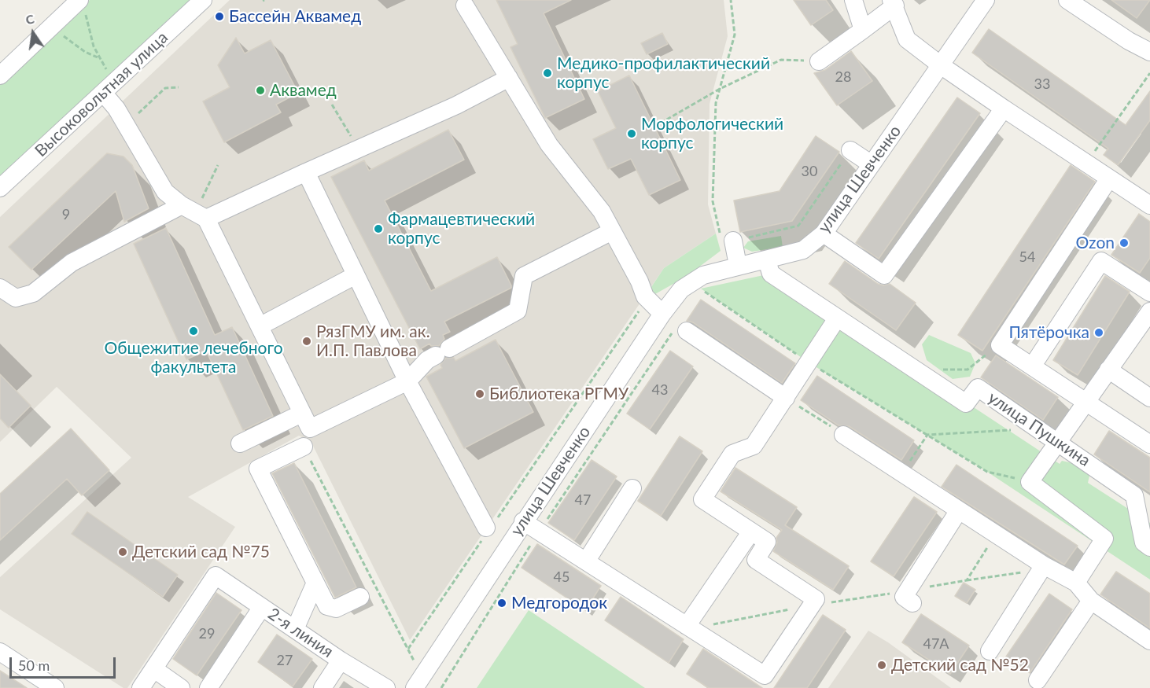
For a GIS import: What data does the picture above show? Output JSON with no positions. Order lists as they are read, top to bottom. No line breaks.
{"streets":{"street":["Высоковольтная улица","улица Шевченко","улица Пушкина","2-я линия"]},"crossings":[["улица Шевченко","улица Пушкина"]],"places":["Бассейн Аквамед","Медико-профилактический корпус","Аквамед","Морфологический корпус","Фармацевтический корпус","Ozon","Общежитие лечебного факультета","Пятёрочка","РязГМУ им. ак. И.П. Павлова","Библиотека РГМУ","Детский сад №75","Медгородок","Детский сад №52"],"house_numbers":["28","33","30","9","54","43","47","45","29","47А","27"],"scale_bar":"50 m","north":"top"}
